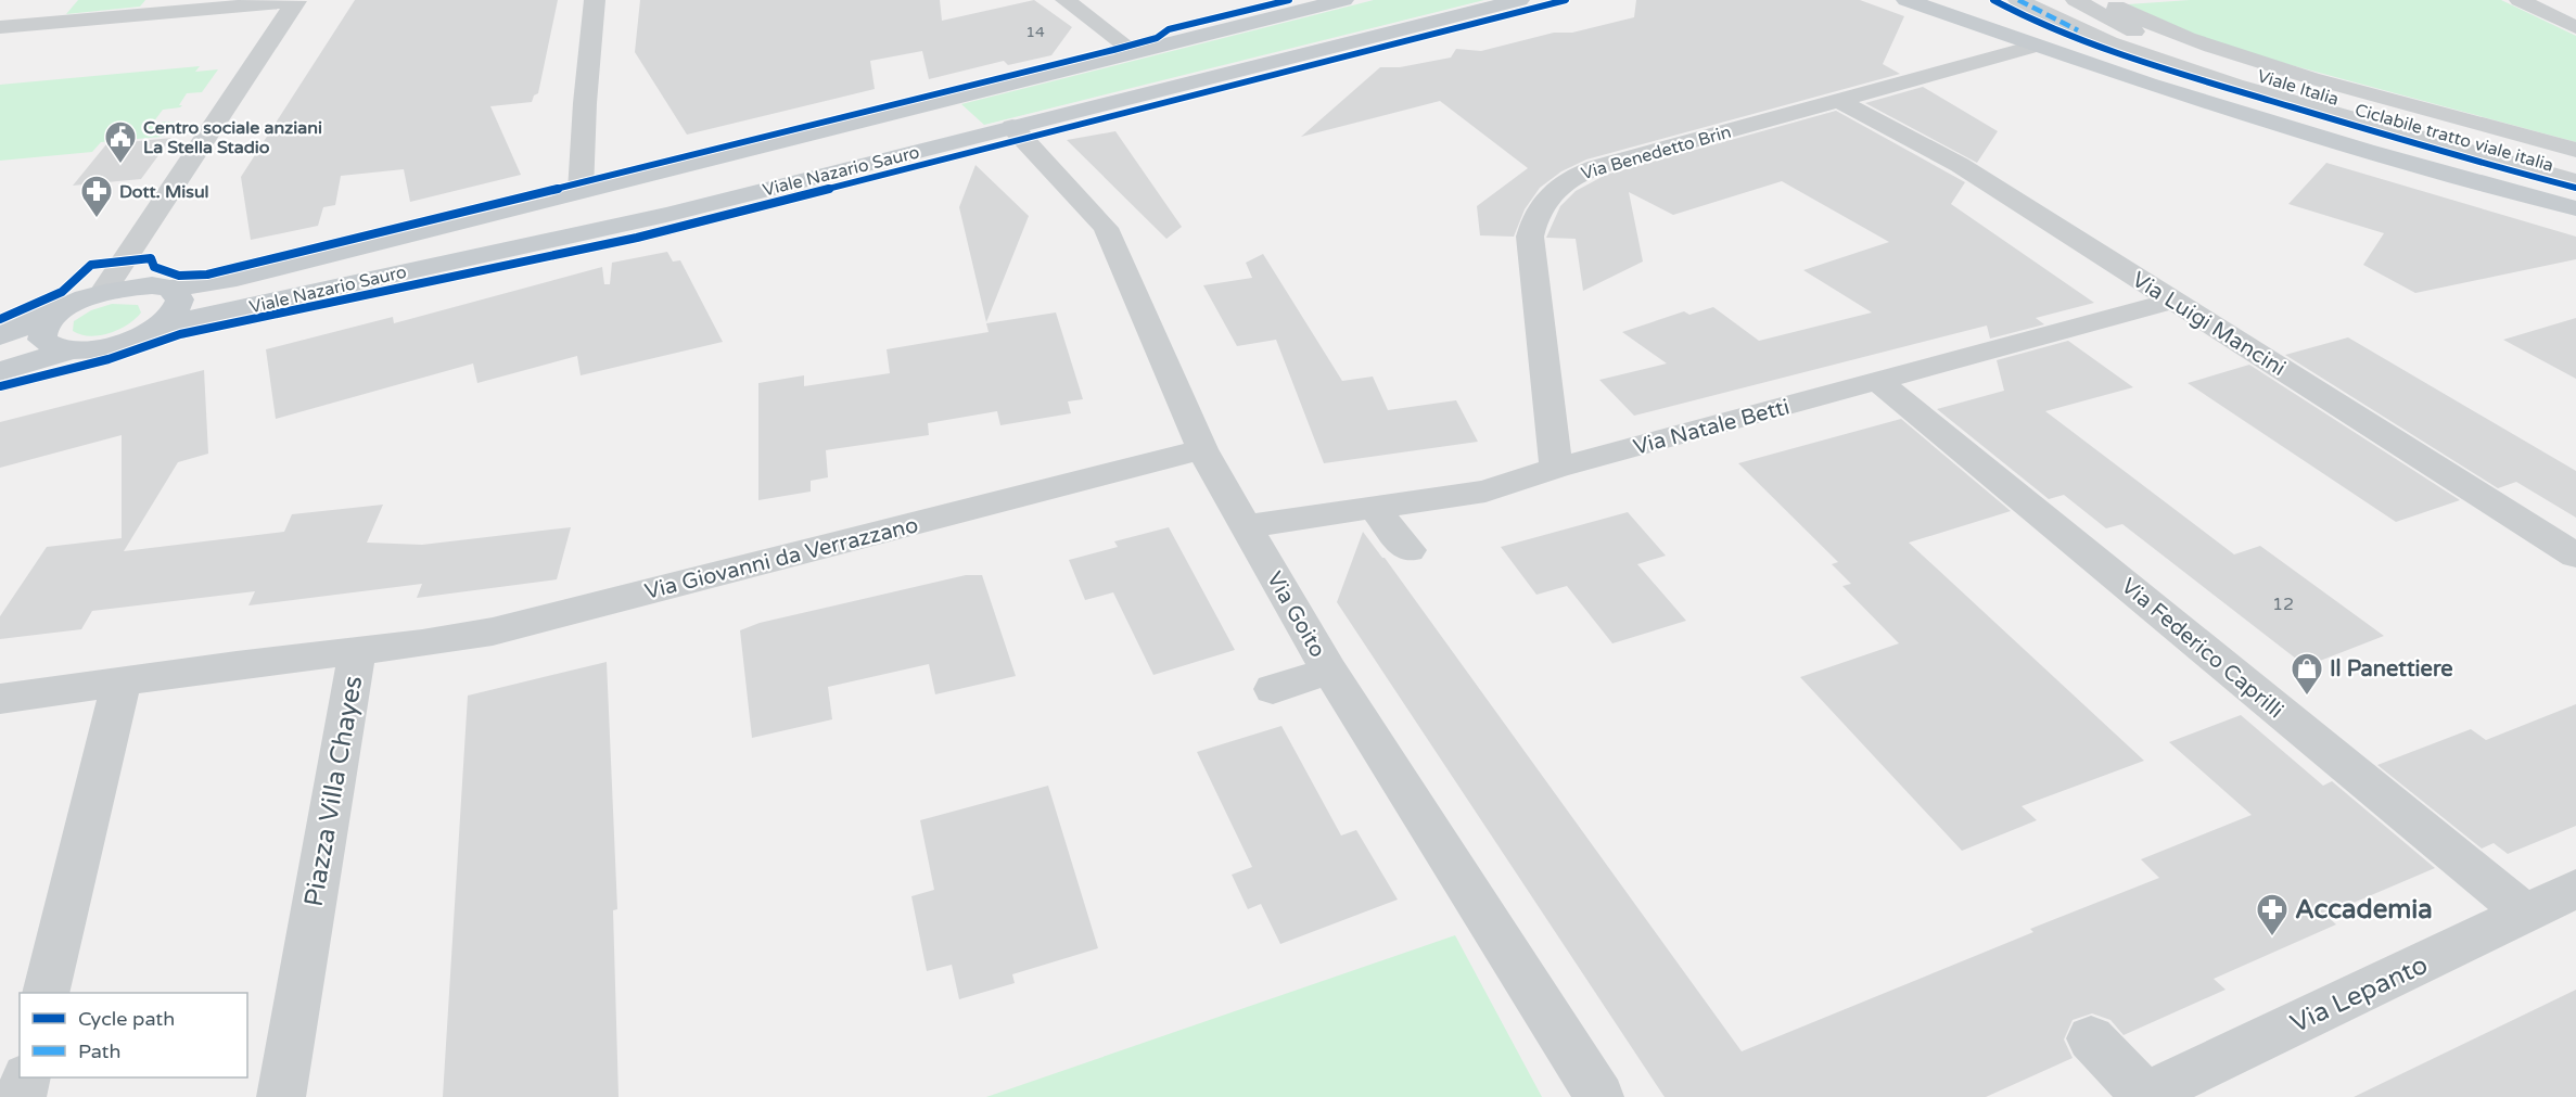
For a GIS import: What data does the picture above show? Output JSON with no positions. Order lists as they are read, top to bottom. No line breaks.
{"streets":{"main road":["Viale Italia","Viale Nazario Sauro"],"street":["Via Benedetto Brin","Via Luigi Mancini","Via Natale Betti","Via Giovanni da Verrazzano","Via Goito","Via Federico Caprilli","Piazza Villa Chayes","Via Lepanto"],"cycle path":["Ciclabile tratto viale italia"]},"crossings":[["Viale Italia","Via Benedetto Brin"],["Via Benedetto Brin","Via Luigi Mancini"],["Via Benedetto Brin","Via Natale Betti"],["Viale Nazario Sauro","Via Goito"],["Via Luigi Mancini","Via Natale Betti"],["Via Natale Betti","Via Goito"],["Via Natale Betti","Via Federico Caprilli"],["Via Giovanni da Verrazzano","Via Goito"],["Via Giovanni da Verrazzano","Piazza Villa Chayes"],["Via Federico Caprilli","Via Lepanto"]],"places":{"public building":["Centro sociale anziani La Stella Stadio"],"pharmacy":["Dott. Misul","Accademia"],"shop":["Il Panettiere"]},"house_numbers":["14","12"],"legend":["Cycle path","Path"]}
